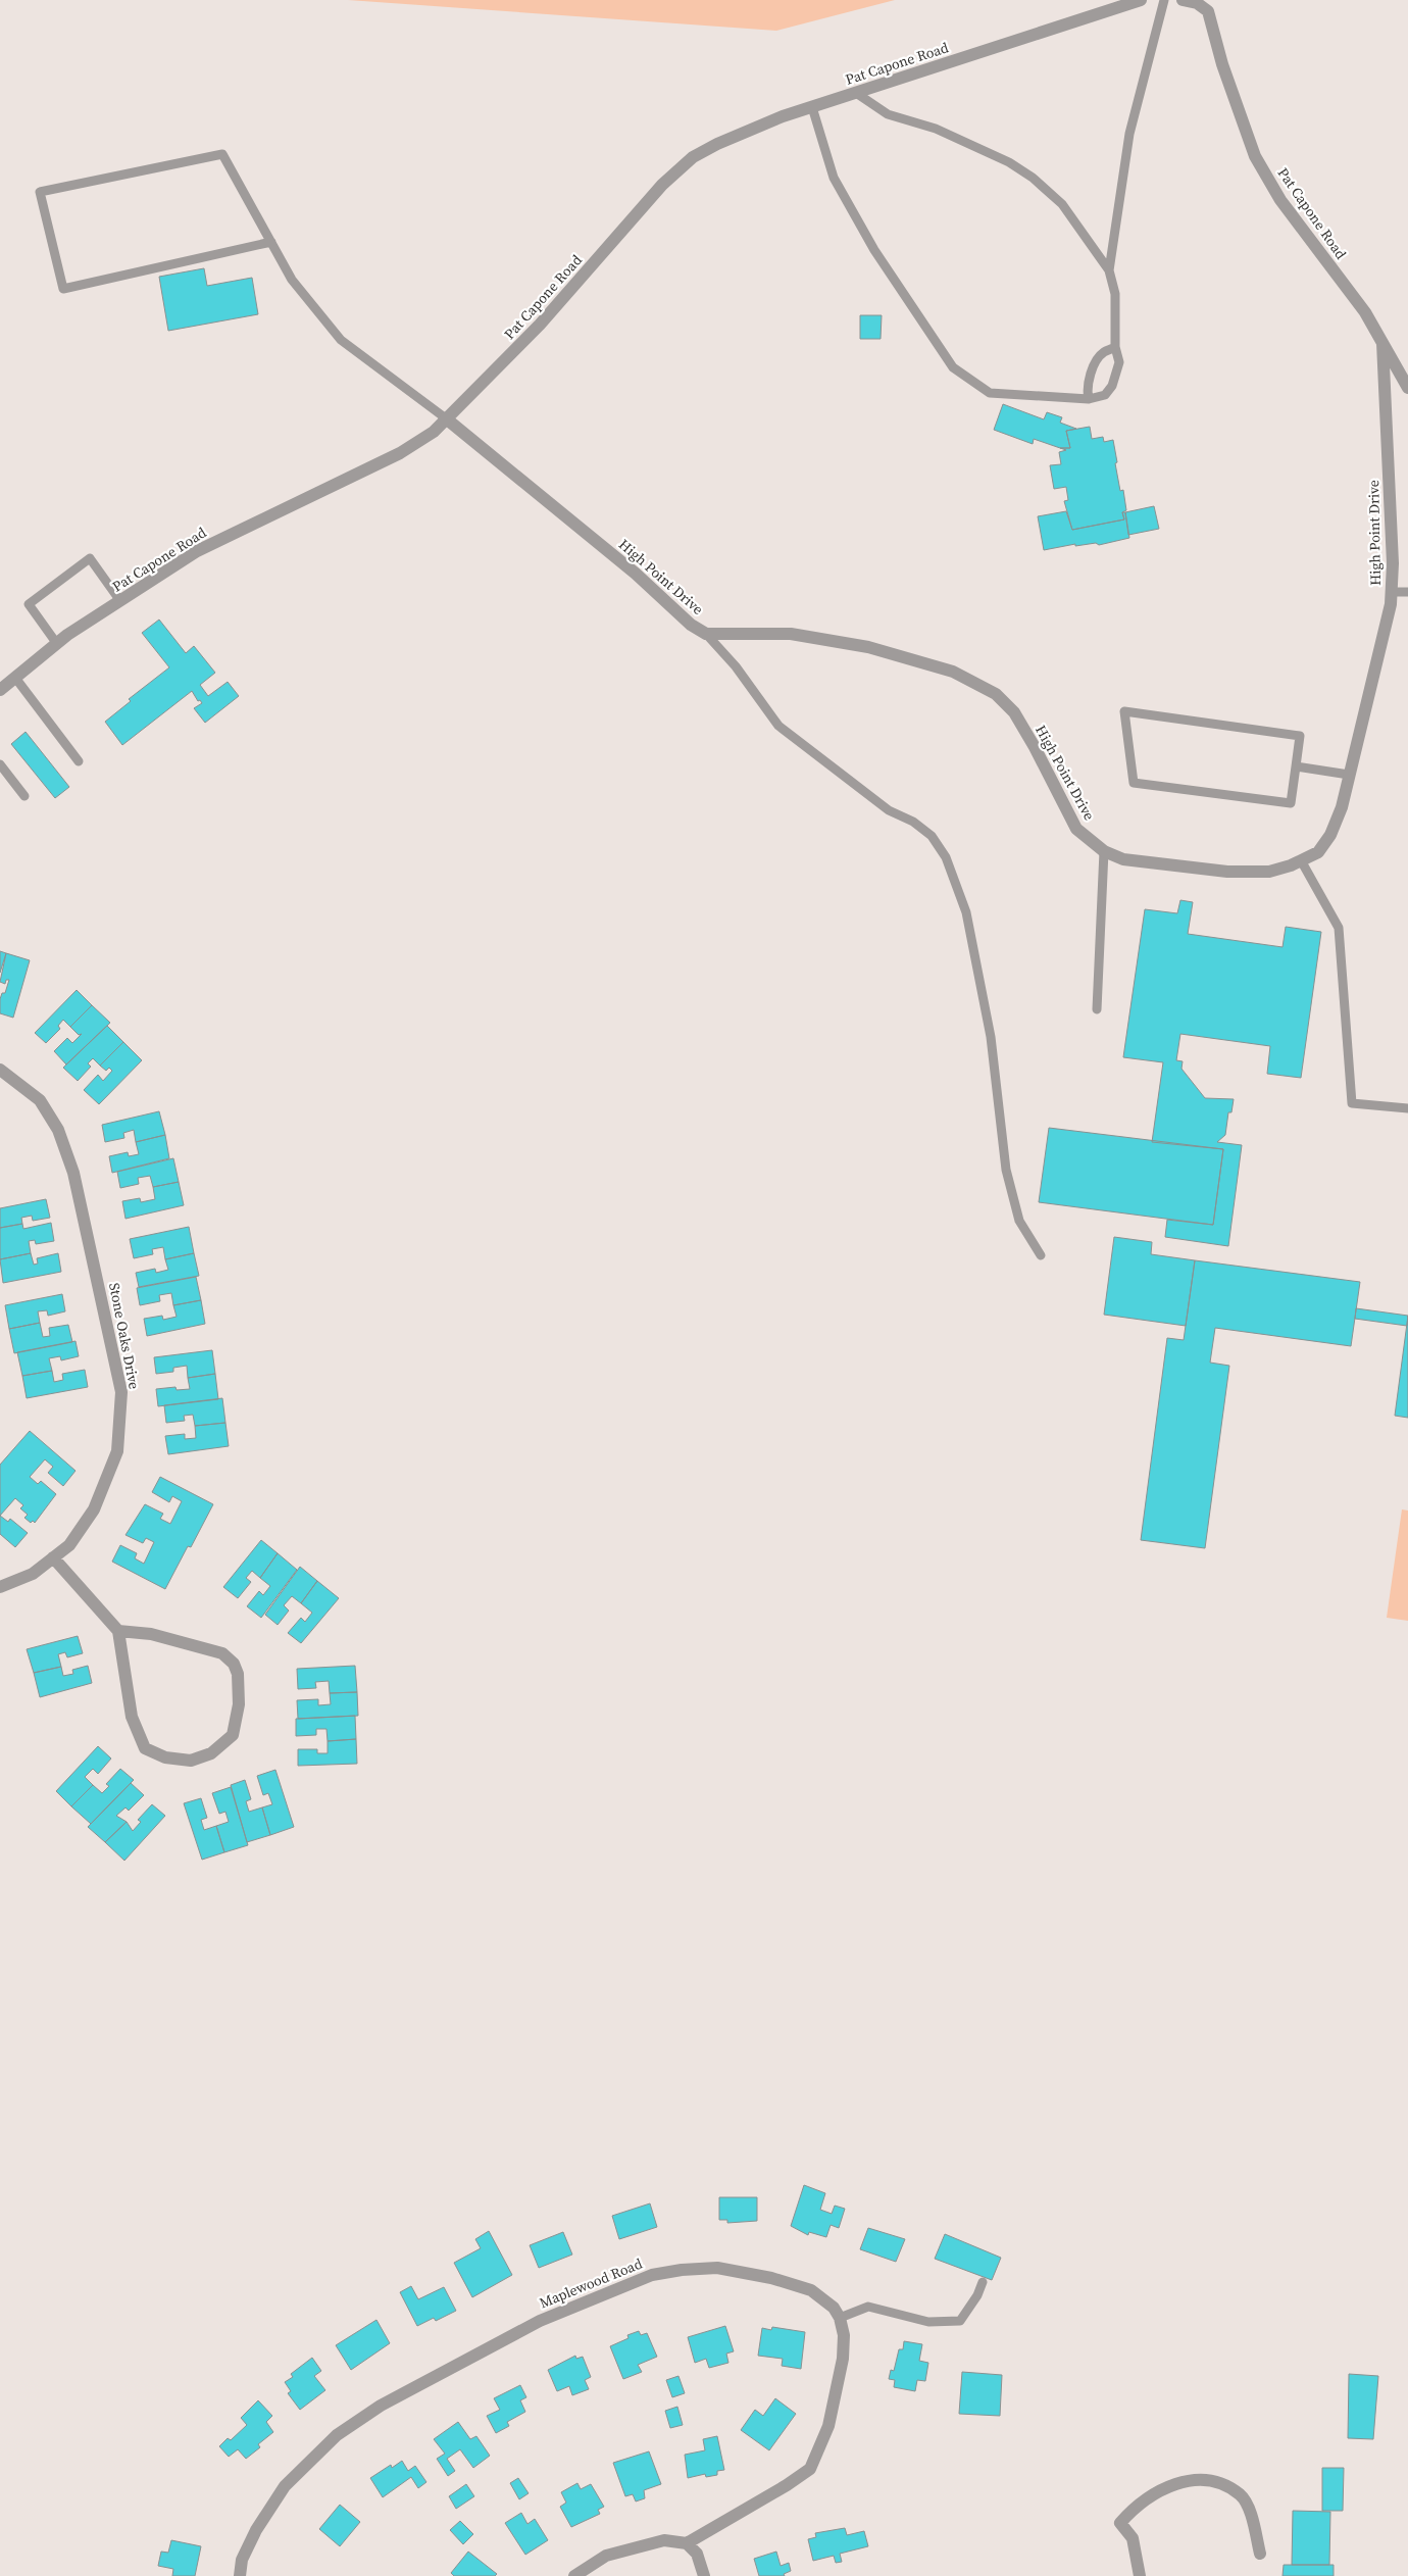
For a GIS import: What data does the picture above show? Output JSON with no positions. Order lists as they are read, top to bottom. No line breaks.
{"streets":{"street":["Pat Capone Road","High Point Drive","Stone Oaks Drive","Maplewood Road"]},"crossings":[["Pat Capone Road","High Point Drive"]]}
